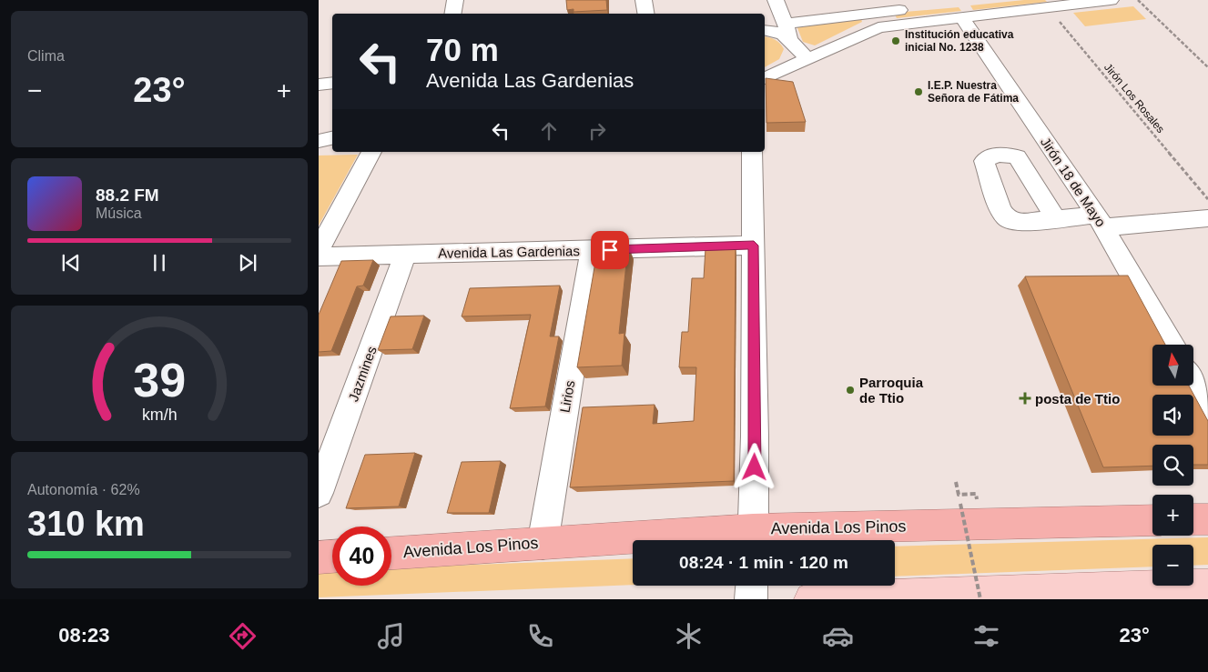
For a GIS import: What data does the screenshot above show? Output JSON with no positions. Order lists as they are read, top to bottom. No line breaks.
{"streets":{"highway":["Avenida Los Pinos"],"street":["Jirón 18 de Mayo","Avenida Las Gardenias","Jazmines","Lirios"],"path":["Jirón Los Rosales"]},"crossings":[["Avenida Las Gardenias","Jazmines"],["Avenida Las Gardenias","Lirios"],["Lirios","Avenida Los Pinos"]],"places":{"other":["Institución educativa inicial No. 1238","I.E.P. Nuestra Señora de Fátima","Parroquia de Ttio"],"health":["posta de Ttio"]},"north":"top","page":{"tile":["Clima",["Autonomía · 62%","310 km"]],"turn":["70 m","Avenida Las Gardenias"],"heat":["−","23°","+"],"song":["88.2 FM","Música"],"map_buttons":["+","−"],"limit":"40","trip":"08:24 · 1 min · 120 m","tabs":["08:23","23°"],"gauge":["39","km/h"]}}
